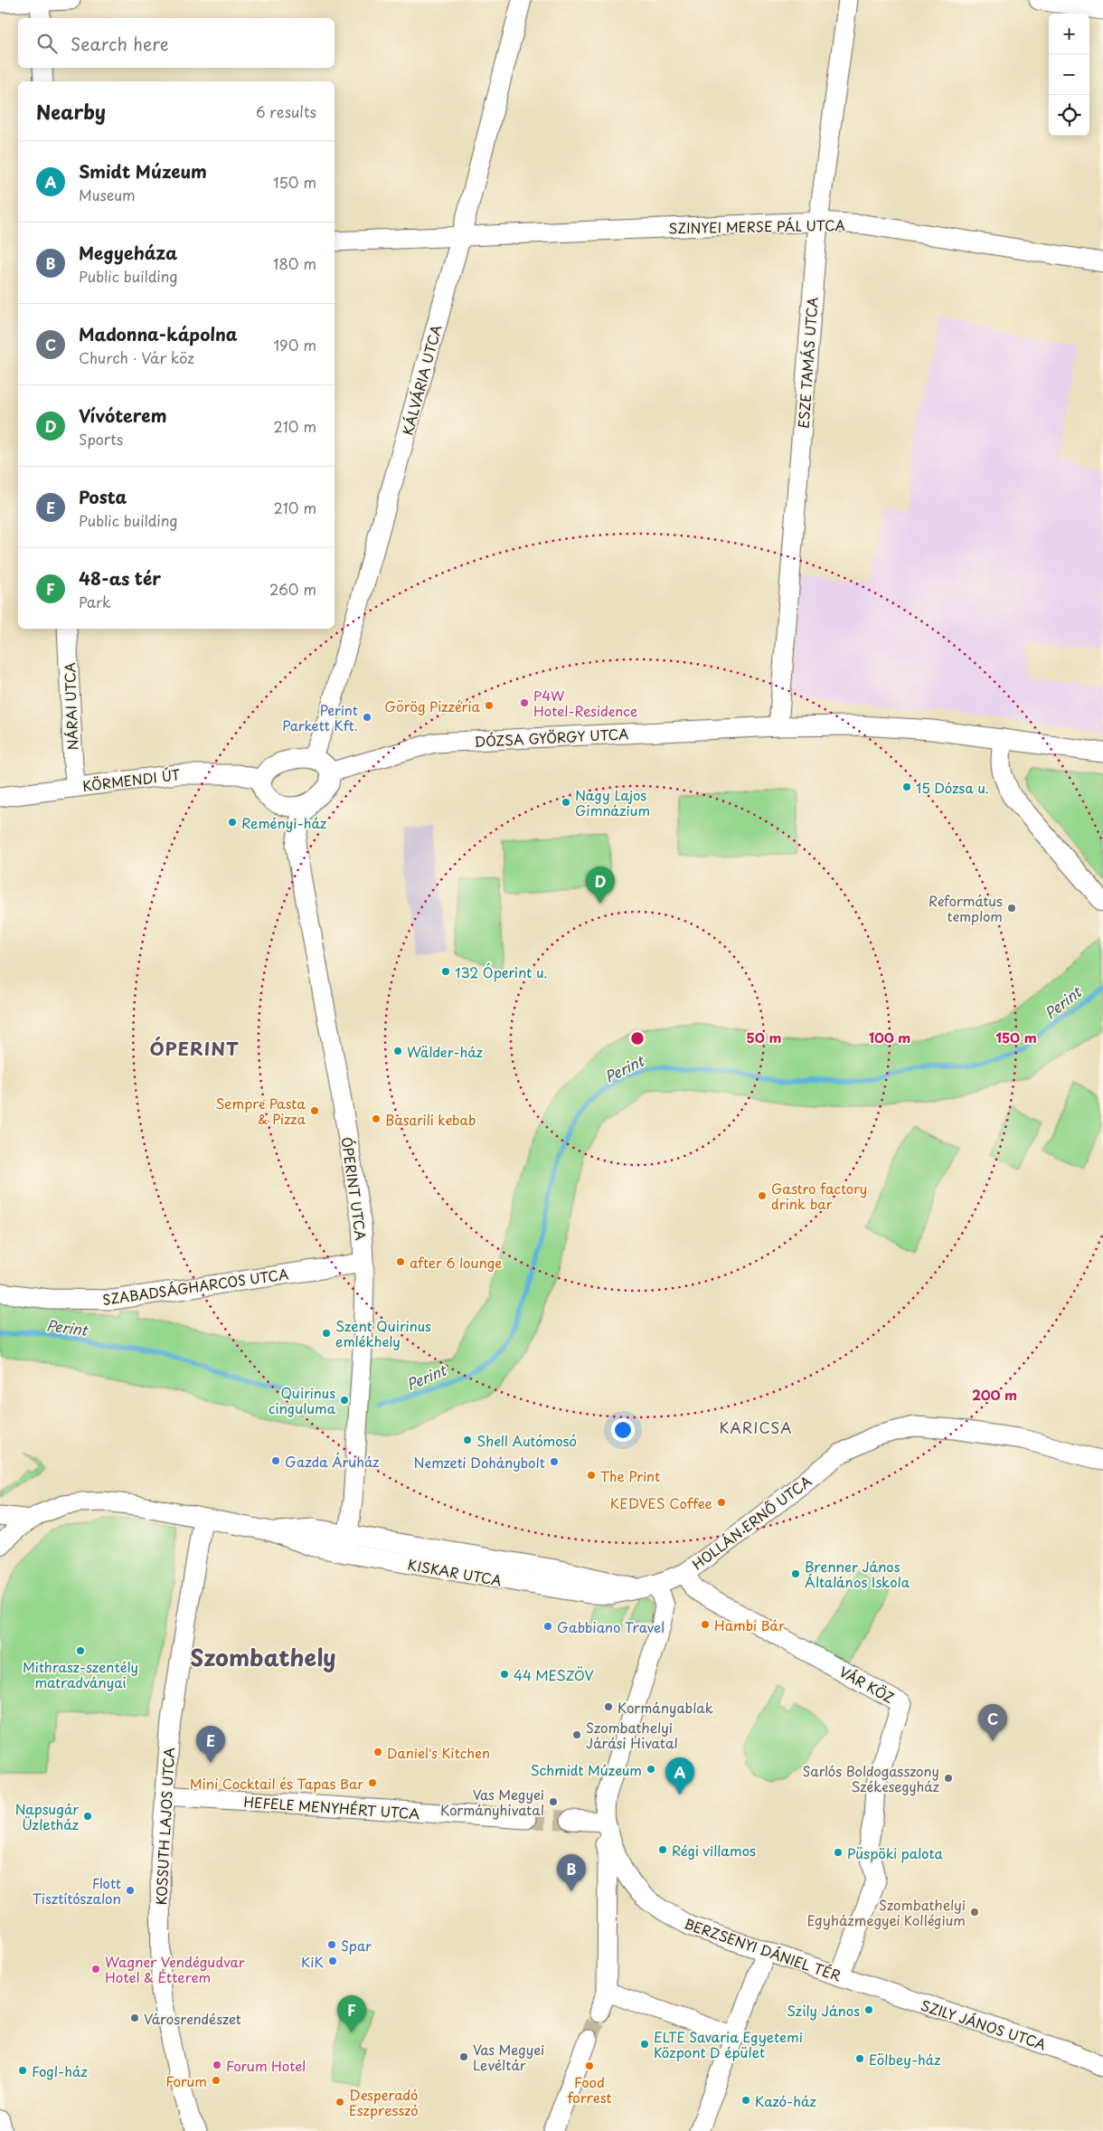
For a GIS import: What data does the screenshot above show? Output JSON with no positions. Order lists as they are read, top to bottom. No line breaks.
{"streets":{"street":["SZINYEI MERSE PÁL UTCA","ESZE TAMÁS UTCA","KÁLVÁRIA UTCA","NÁRAI UTCA","DÓZSA GYÖRGY UTCA","KÖRMENDI ÚT","ÓPERINT UTCA","SZABADSÁGHARCOS UTCA","HOLLÁN ERNŐ UTCA","KISKAR UTCA","VÁR KÖZ","HEFELE MENYHÉRT UTCA","KOSSUTH LAJOS UTCA","BERZSENYI DÁNIEL TÉR","SZILY JÁNOS UTCA"]},"crossings":[["SZINYEI MERSE PÁL UTCA","ESZE TAMÁS UTCA"],["SZINYEI MERSE PÁL UTCA","KÁLVÁRIA UTCA"],["ESZE TAMÁS UTCA","DÓZSA GYÖRGY UTCA"],["KÁLVÁRIA UTCA","DÓZSA GYÖRGY UTCA"],["KÁLVÁRIA UTCA","KÖRMENDI ÚT"],["KÁLVÁRIA UTCA","ÓPERINT UTCA"],["NÁRAI UTCA","KÖRMENDI ÚT"],["DÓZSA GYÖRGY UTCA","KÖRMENDI ÚT"],["DÓZSA GYÖRGY UTCA","ÓPERINT UTCA"],["KÖRMENDI ÚT","ÓPERINT UTCA"],["ÓPERINT UTCA","SZABADSÁGHARCOS UTCA"],["ÓPERINT UTCA","KISKAR UTCA"],["HOLLÁN ERNŐ UTCA","KISKAR UTCA"],["HOLLÁN ERNŐ UTCA","VÁR KÖZ"],["KISKAR UTCA","KOSSUTH LAJOS UTCA"],["VÁR KÖZ","BERZSENYI DÁNIEL TÉR"],["HEFELE MENYHÉRT UTCA","KOSSUTH LAJOS UTCA"],["BERZSENYI DÁNIEL TÉR","SZILY JÁNOS UTCA"]],"districts":["ÓPERINT","KARICSA","Szombathely"],"water":["Perint"],"places":["P4W Hotel-Residence","Görög Pizzéria","Perint Parkett Kft.","15 Dózsa u.","Nagy Lajos Gimnázium","Reményi-ház","Református templom","132 Óperint u.","Wälder-ház","Sempre Pasta & Pizza","Basarili kebab","Gastro factory drink bar","after 6 lounge","Szent Quirinus emlékhely","Quirinus cinguluma","Shell Autómosó","Gazda Áruház","Nemzeti Dohánybolt","The Print","KEDVES Coffee","Brenner János Általános Iskola","Hambi Bár","Gabbiano Travel","Mithrasz-szentély matradványai","44 MESZÖV","Kormányablak","Szombathelyi Járási Hivatal","Daniel's Kitchen","Schmidt Múzeum","Sarlós Boldogasszony Székesegyház","Mini Cocktail és Tapas Bar","Vas Megyei Kormányhivatal","Napsugár Üzletház","Régi villamos","Püspöki palota","Flott Tisztítószalon","Szombathelyi Egyházmegyei Kollégium","Spar","KiK","Wagner Vendégudvar Hotel & Étterem","Szily János","Városrendészet","ELTE Savaria Egyetemi Központ D épület","Vas Megyei Levéltár","Eölbey-ház","Forum Hotel","Food forrest","Fogl-ház","Forum","Kazó-ház","Desperadó Eszpresszó"],"page":{"map_buttons":["+","−"],"search":"Search here","heading":["Nearby","6 results"],"list":[{"mark":"A","name":"Smidt Múzeum","note":"Museum","value":"150 m"},{"mark":"B","name":"Megyeháza","note":"Public building","value":"180 m"},{"mark":"C","name":"Madonna-kápolna","note":"Church · Vár köz","value":"190 m"},{"mark":"D","name":"Vívóterem","note":"Sports","value":"210 m"},{"mark":"E","name":"Posta","note":"Public building","value":"210 m"},{"mark":"F","name":"48-as tér","note":"Park","value":"260 m"}],"pins":["D","C","E","A","B","F"]},"rings":["50 m","100 m","150 m","200 m"]}
